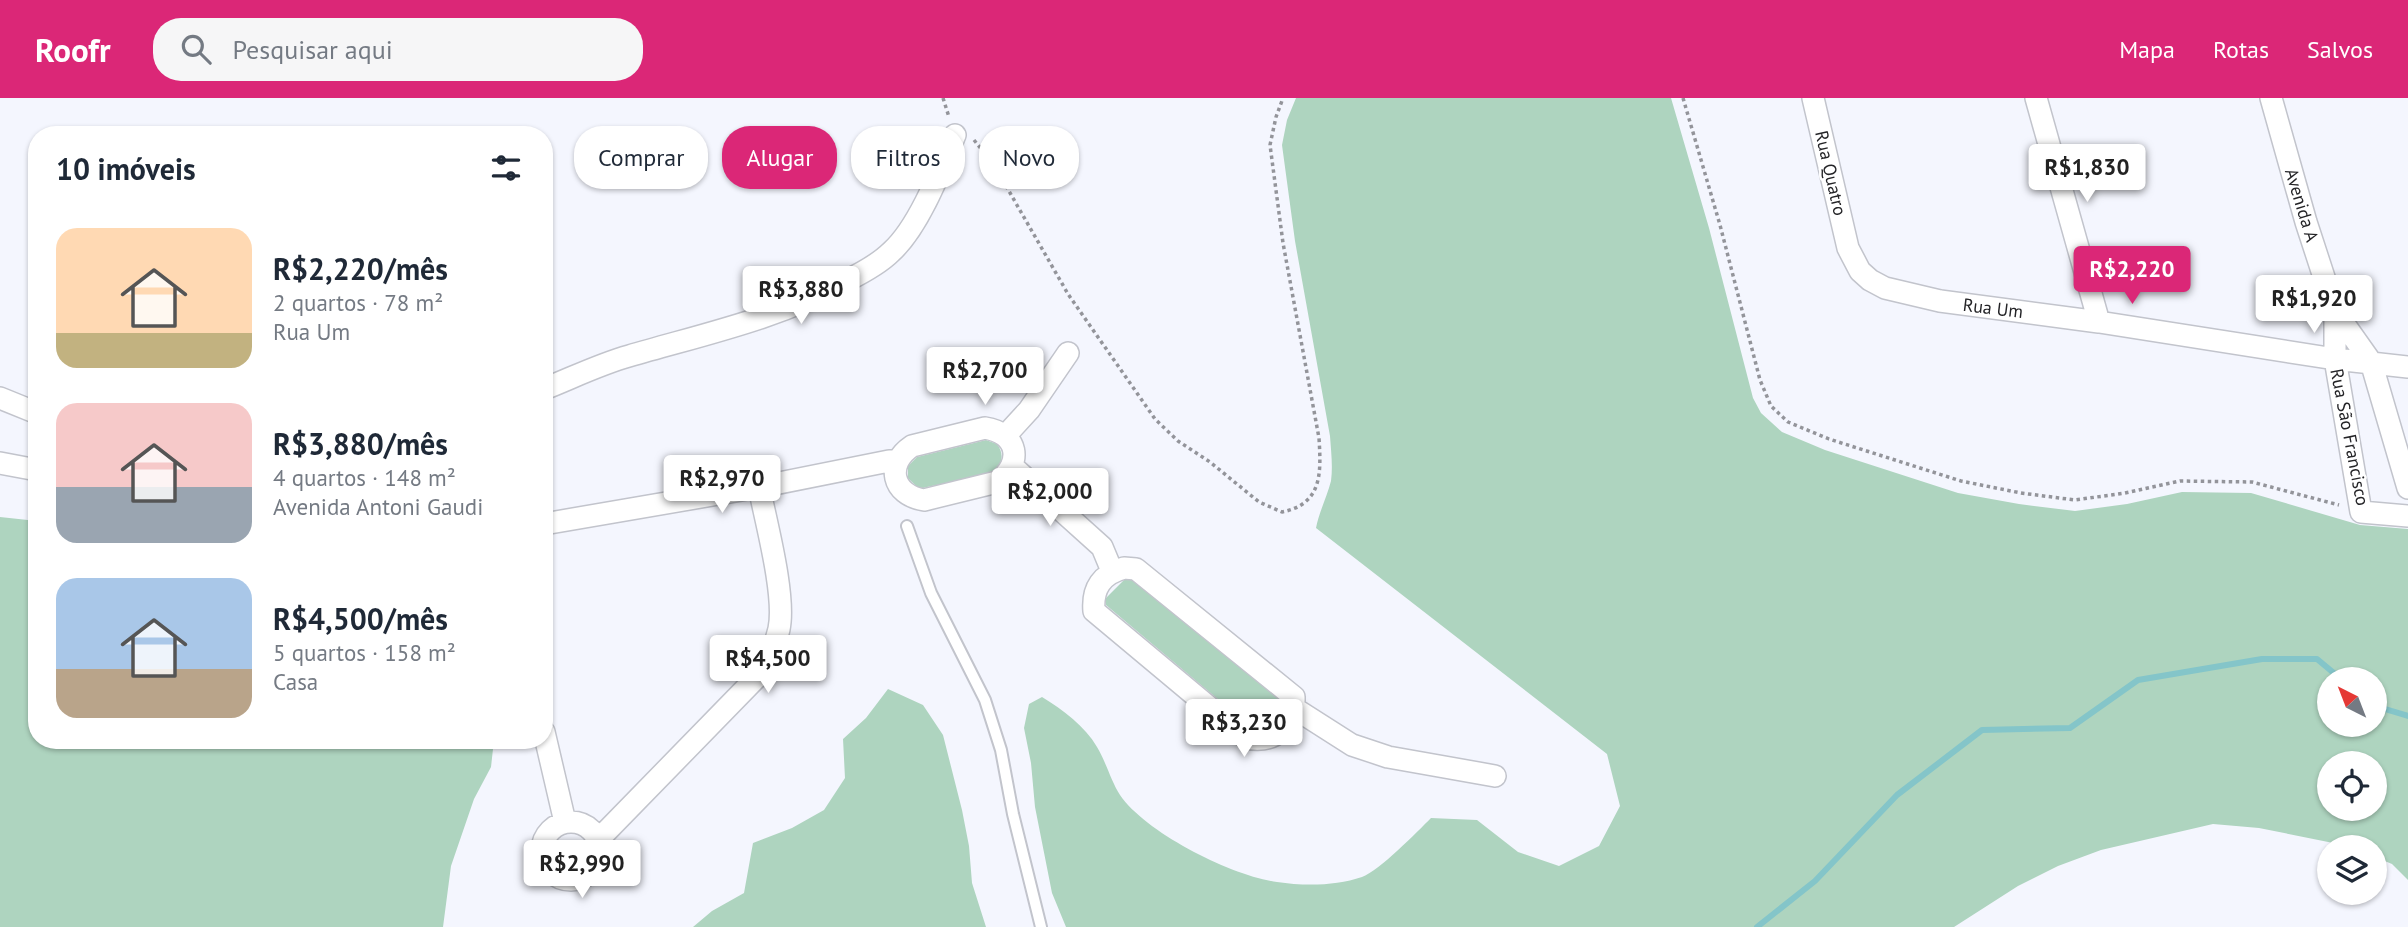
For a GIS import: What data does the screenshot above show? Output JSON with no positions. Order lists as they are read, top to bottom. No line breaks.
{"streets":{"street":["Rua Quatro","Avenida A","Rua Um","Rua São Francisco"]},"crossings":[["Rua Quatro","Rua Um"],["Avenida A","Rua Um"],["Avenida A","Rua São Francisco"],["Rua Um","Rua São Francisco"]],"north":"top left","page":{"header":"Roofr","search":"Pesquisar aqui","nav":["Mapa","Rotas","Salvos"],"chip":["Comprar","Alugar","Filtros","Novo"],"heading":"10 imóveis","price":["R$1,830","R$2,220","R$3,880","R$1,920","R$2,700","R$2,970","R$2,000","R$4,500","R$3,230","R$2,990"],"list":[{"name":"R$2,220/mês","note":"2 quartos · 78 m² · Rua Um"},{"name":"R$3,880/mês","note":"4 quartos · 148 m² · Avenida Antoni Gaudi"},{"name":"R$4,500/mês","note":"5 quartos · 158 m² · Casa"}]}}
